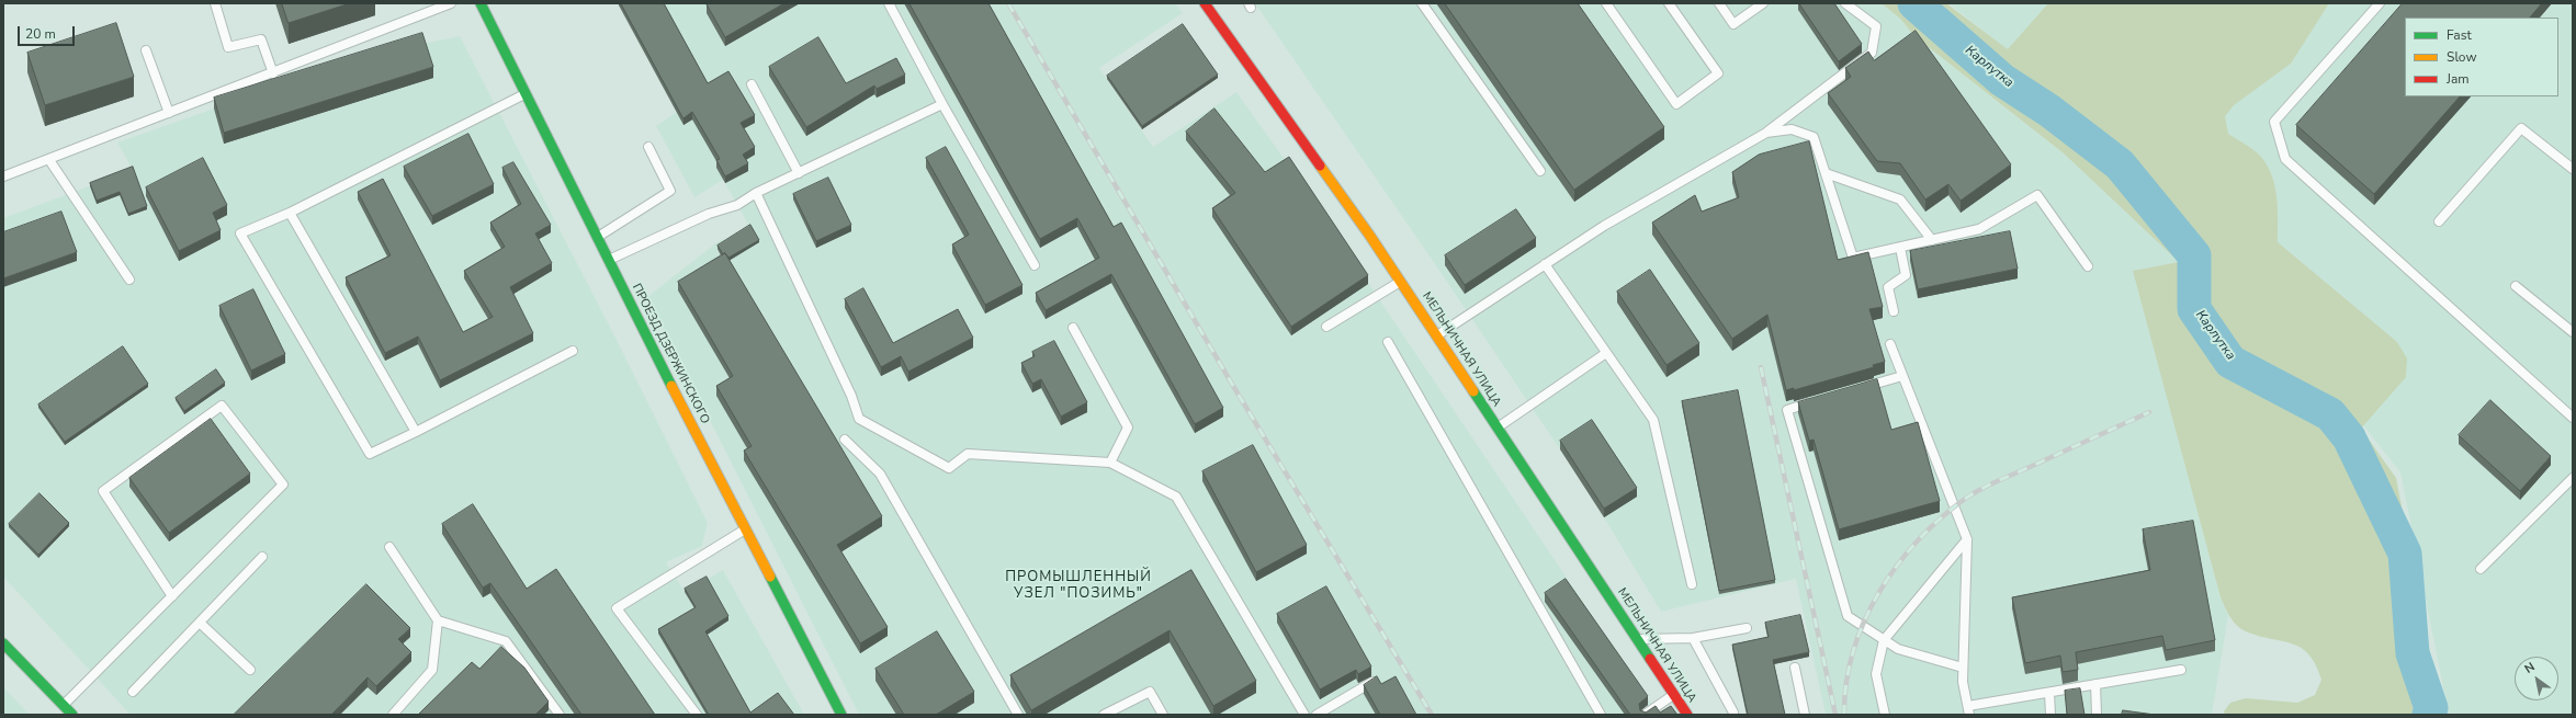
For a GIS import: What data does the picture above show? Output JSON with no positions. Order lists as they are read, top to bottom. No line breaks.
{"streets":{"street":["МЕЛЬНИЧНАЯ УЛИЦА","ПРОЕЗД ДЗЕРЖИНСКОГО"]},"districts":["ПРОМЫШЛЕННЫЙ УЗЕЛ \"ПОЗИМЬ\""],"water":["Карлутка"],"legend":["Fast","Slow","Jam"],"scale_bar":"20 m","north":"top left"}
